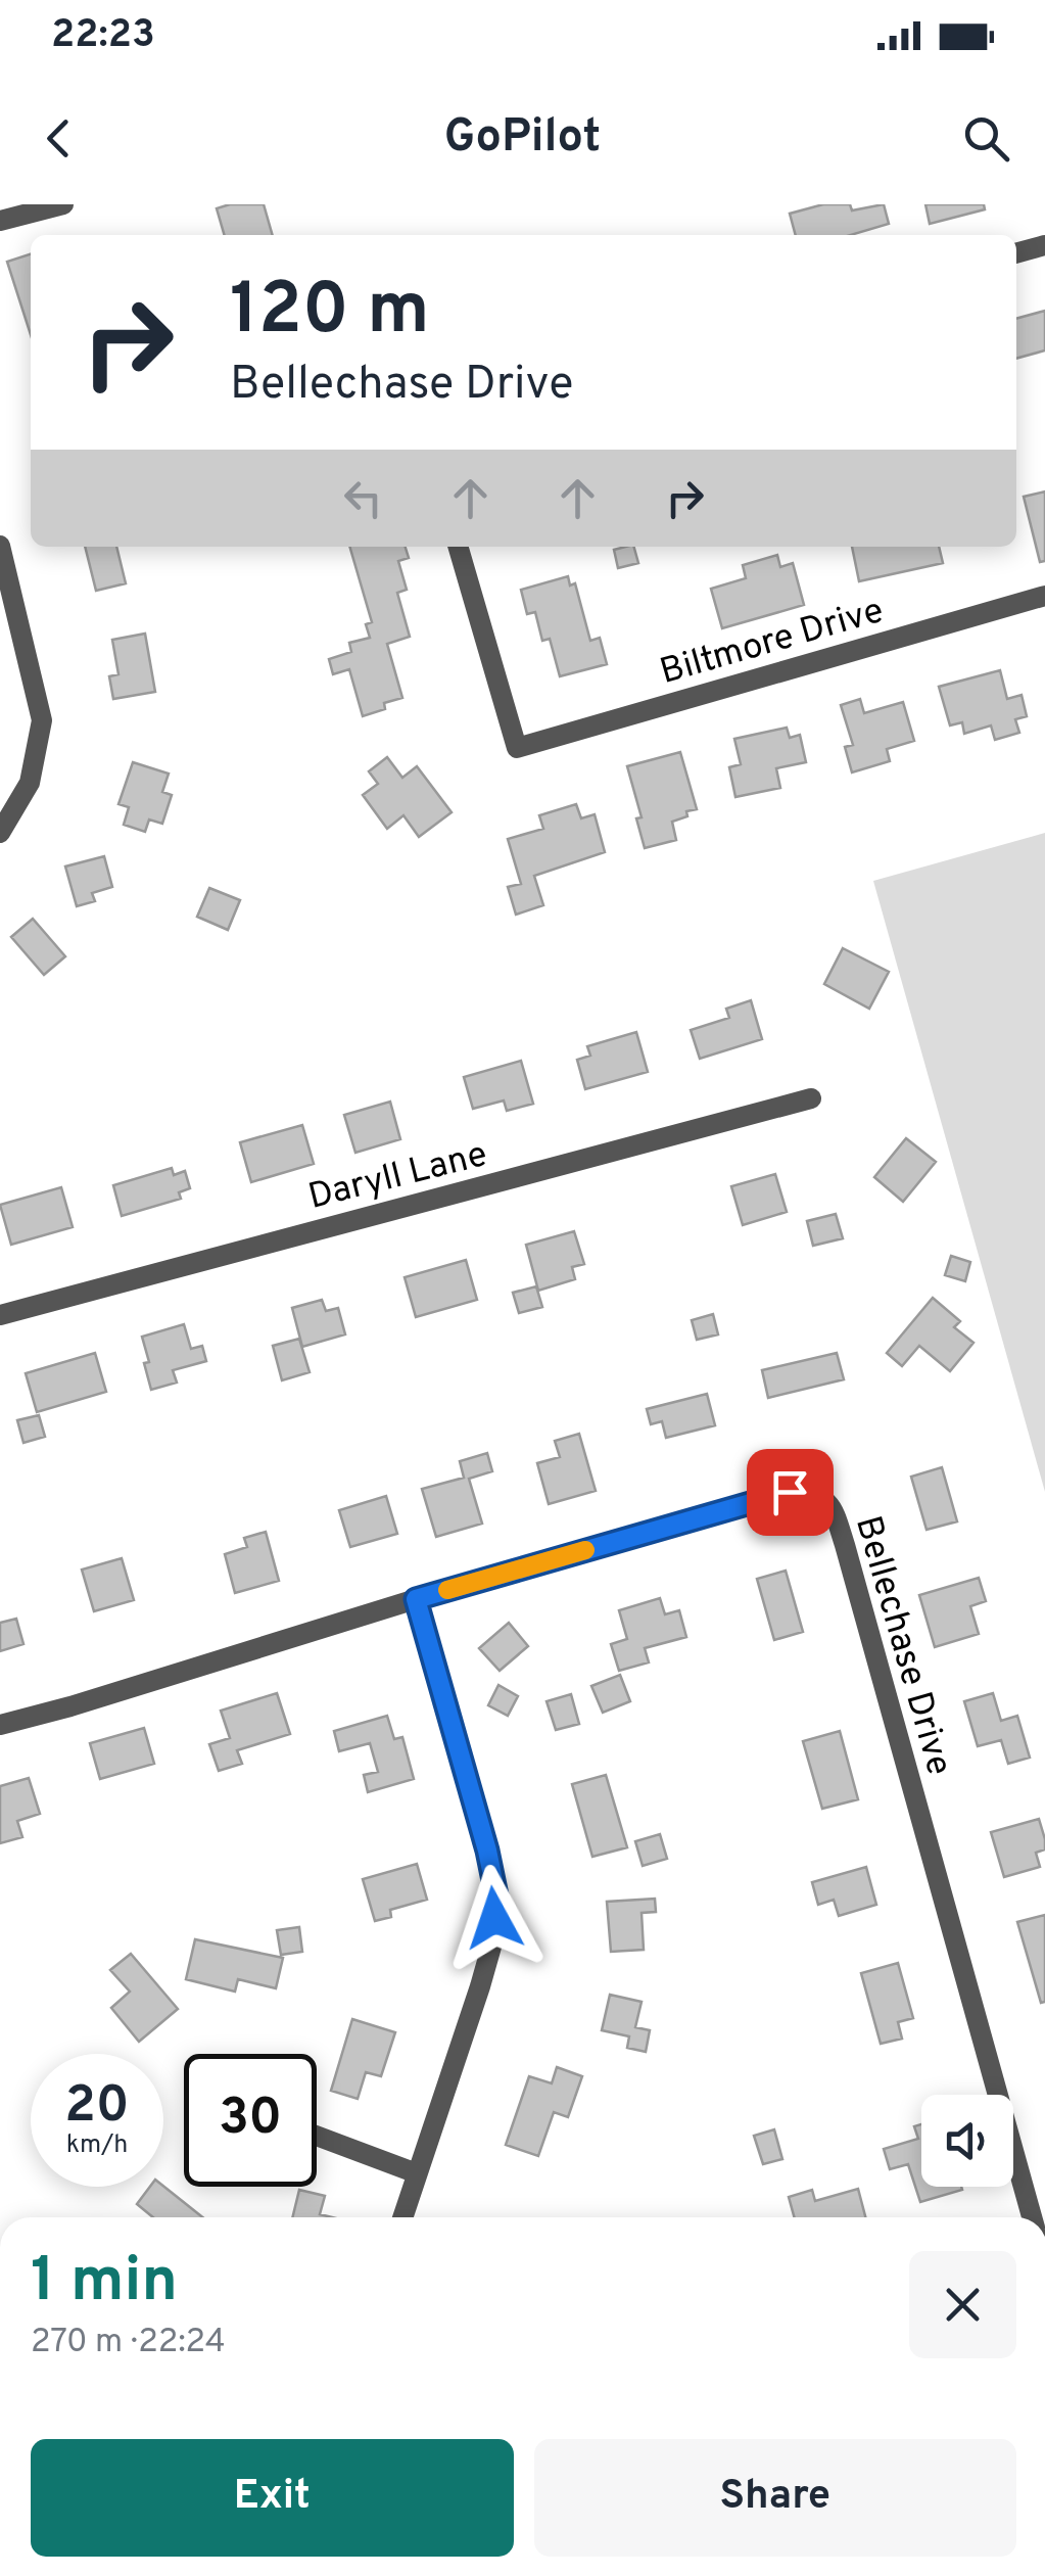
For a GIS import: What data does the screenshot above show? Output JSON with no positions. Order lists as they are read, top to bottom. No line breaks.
{"streets":{"street":["Biltmore Drive","Daryll Lane","Bellechase Drive"]},"page":{"status":"22:23","header":"GoPilot","turn":["120 m","Bellechase Drive"],"speed":"20 km/h","limit":"30","heading":["1 min","270 m · 22:24"],"buttons":["Exit","Share"]}}
